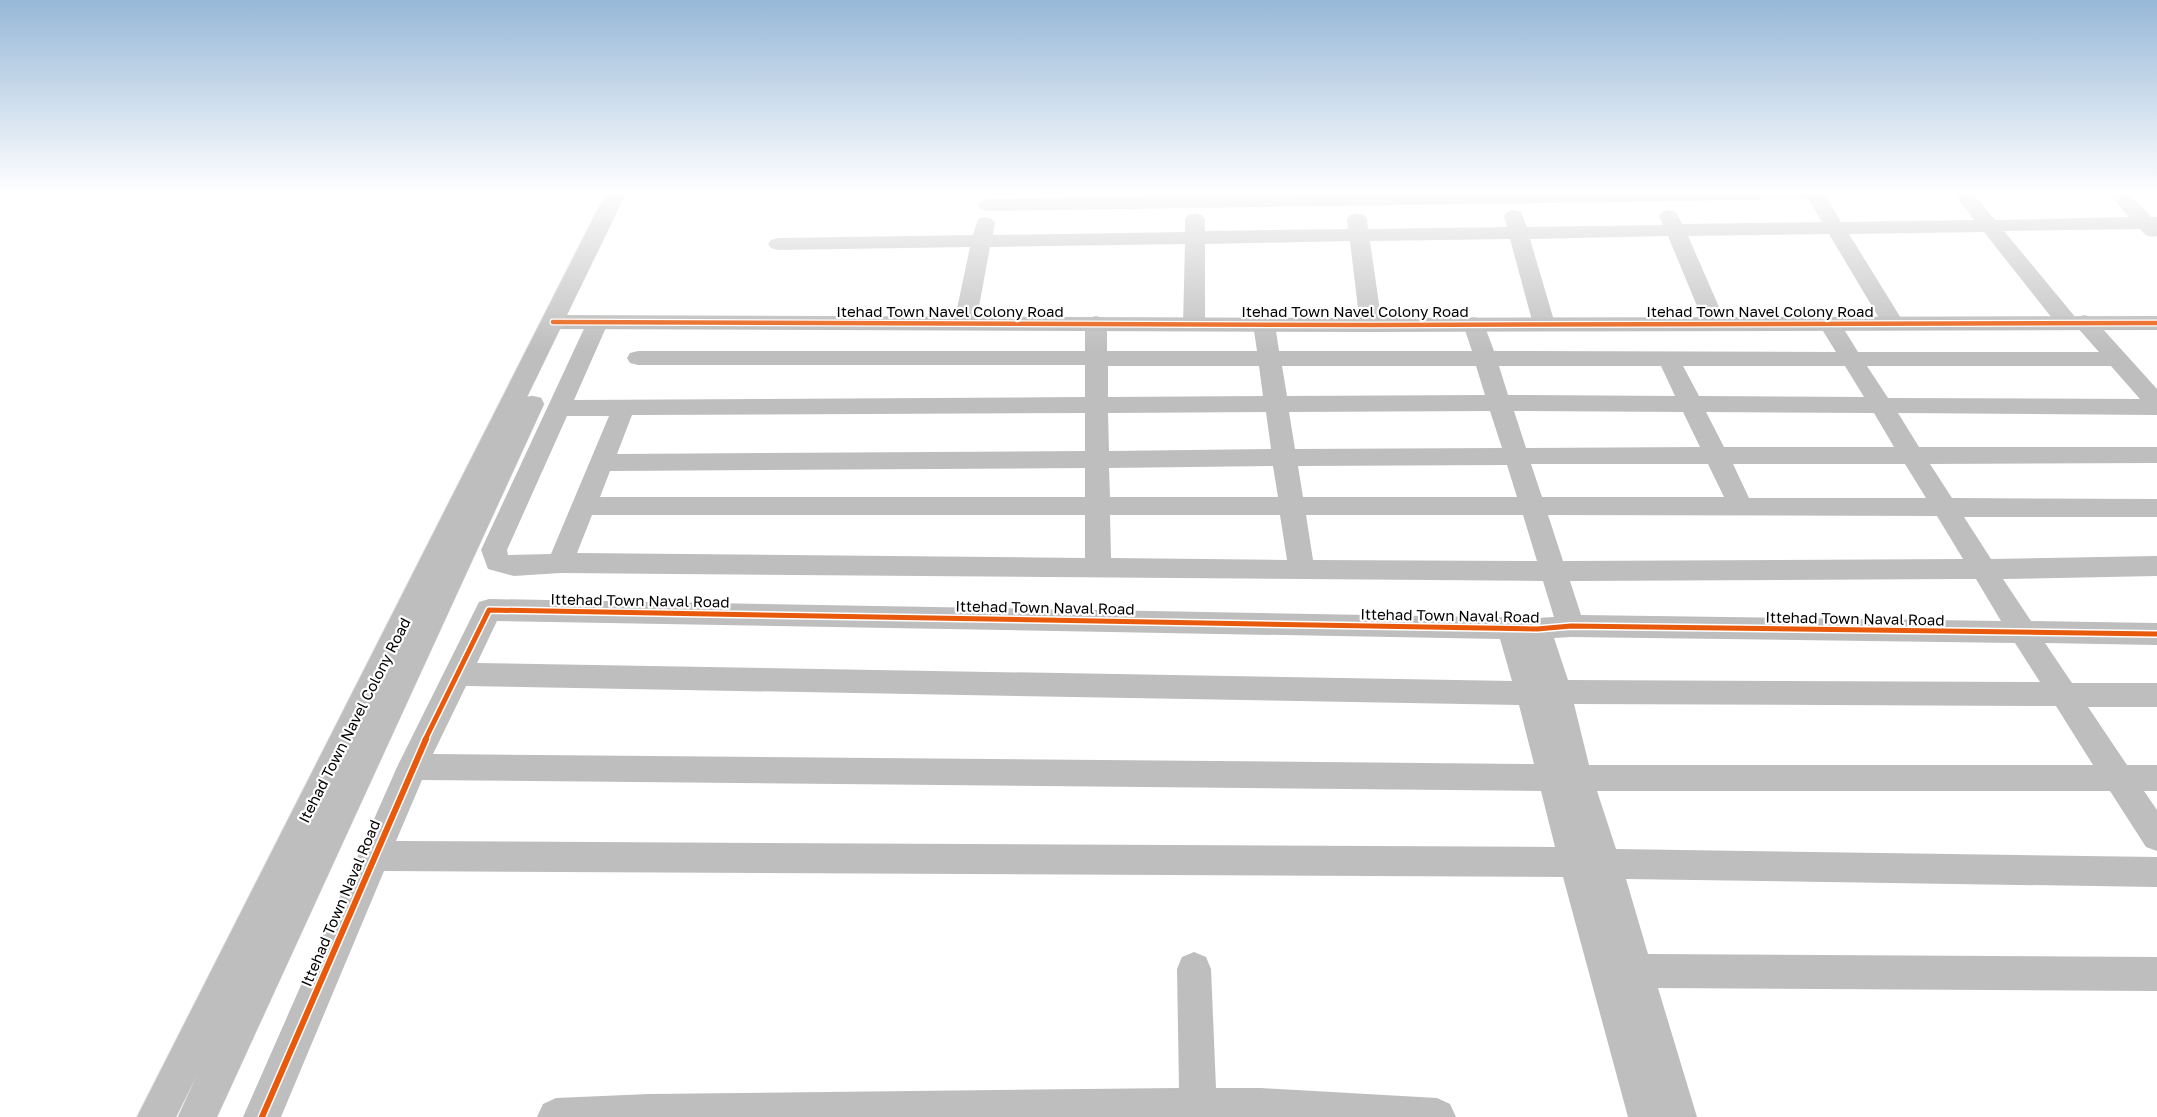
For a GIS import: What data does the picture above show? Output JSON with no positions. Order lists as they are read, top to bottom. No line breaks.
{"streets":{"main road":["Itehad Town Navel Colony Road"],"street":["Ittehad Town Naval Road"]}}
